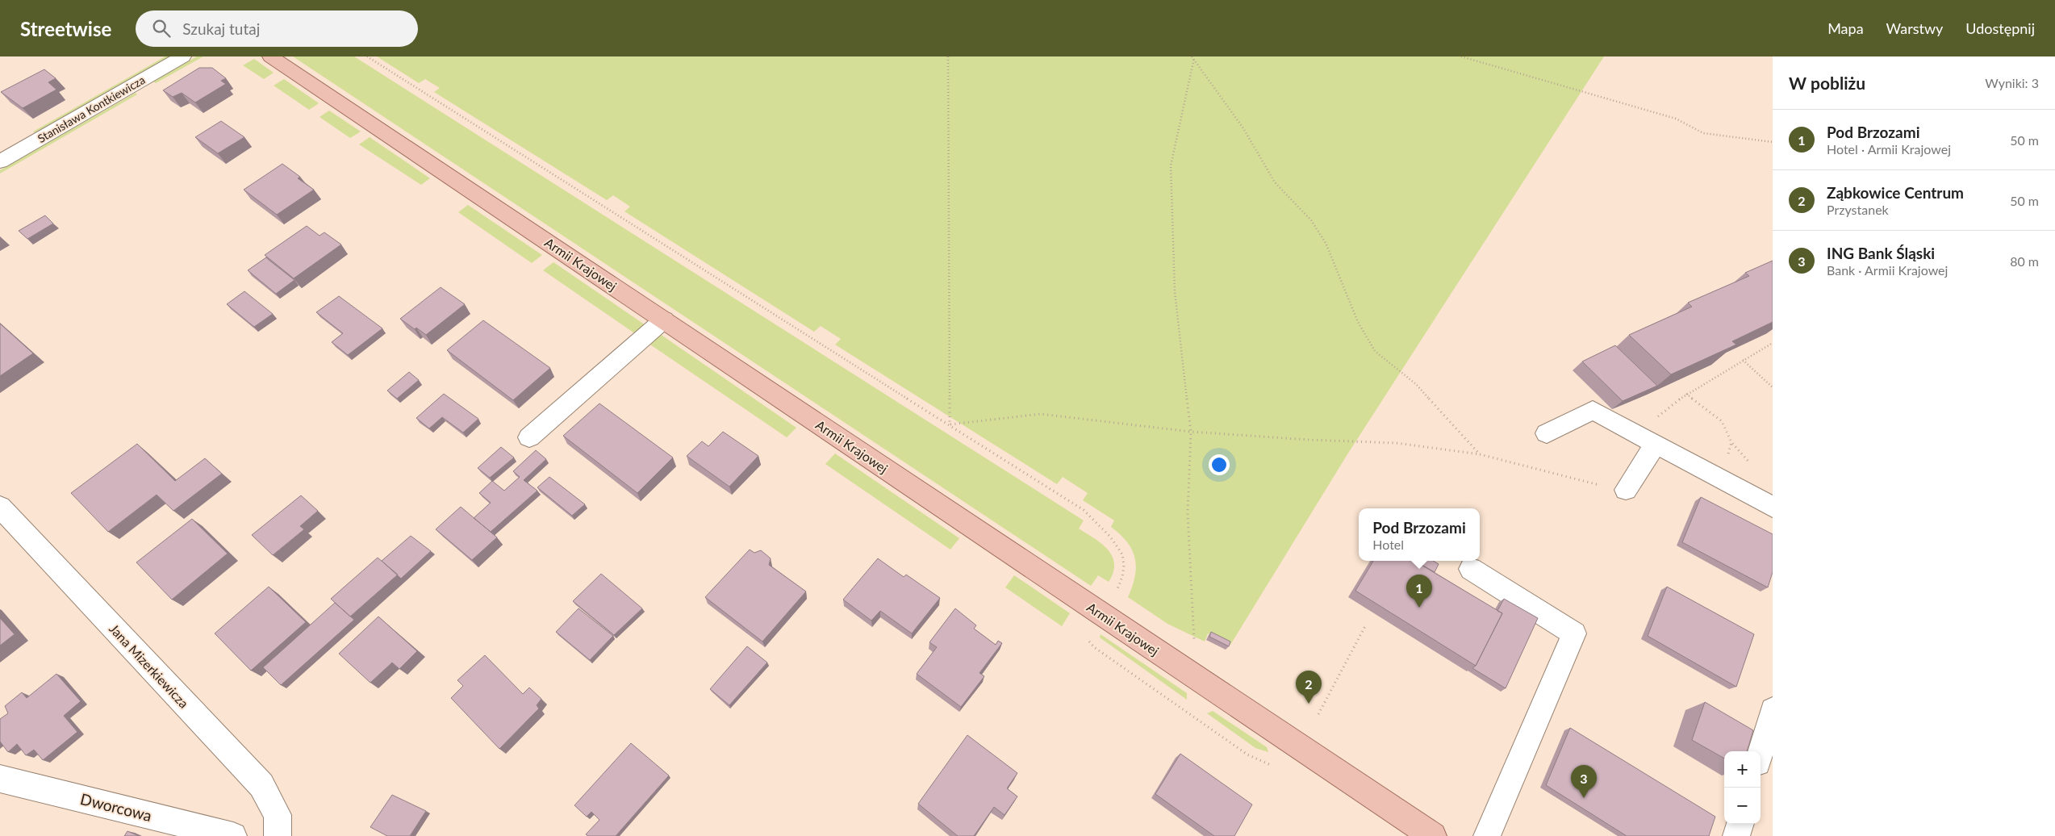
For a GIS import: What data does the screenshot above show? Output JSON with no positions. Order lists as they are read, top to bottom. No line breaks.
{"streets":{"main road":["Armii Krajowej"],"street":["Stanisława Kontkiewicza","Jana Mizerkiewicza","Dworcowa"]},"page":{"header":"Streetwise","search":"Szukaj tutaj","nav":["Mapa","Warstwy","Udostępnij"],"heading":["W pobliżu","Wyniki: 3"],"list":[{"mark":"1","name":"Pod Brzozami","note":"Hotel · Armii Krajowej","value":"50 m"},{"mark":"2","name":"Ząbkowice Centrum","note":"Przystanek","value":"50 m"},{"mark":"3","name":"ING Bank Śląski","note":"Bank · Armii Krajowej","value":"80 m"}],"popup":["Pod Brzozami","Hotel"],"pins":["1","2","3"],"map_buttons":["+","−"]}}
